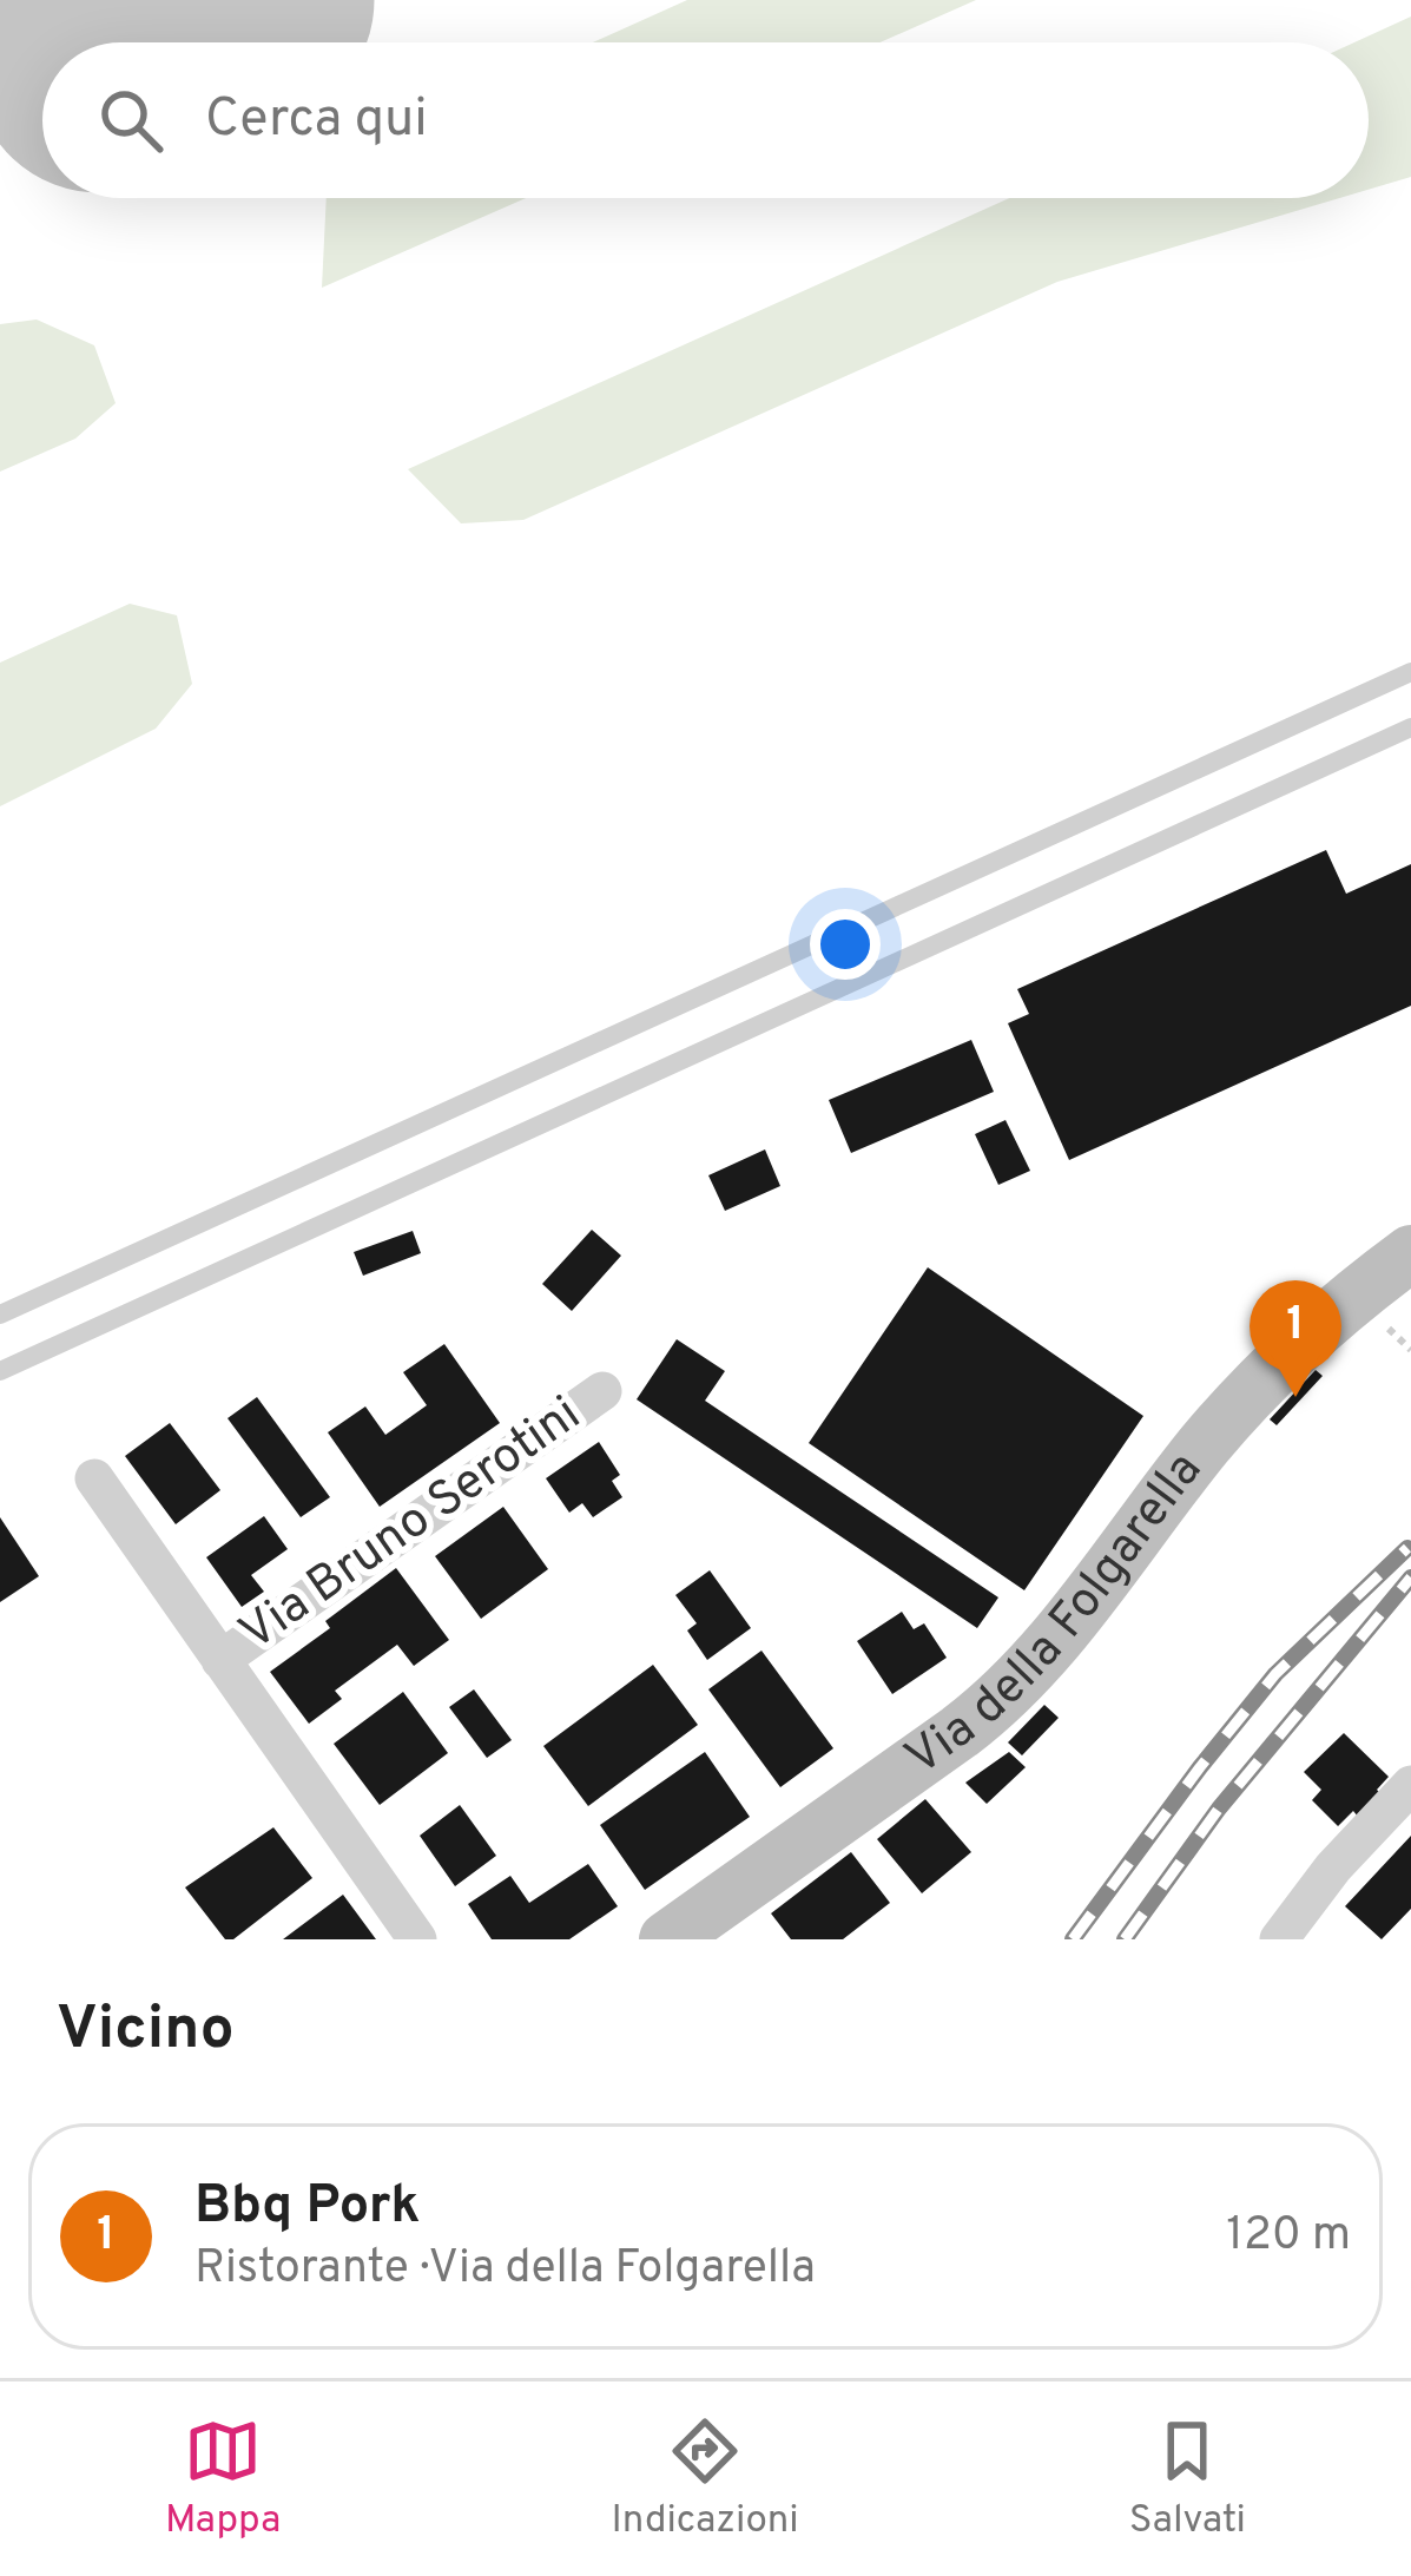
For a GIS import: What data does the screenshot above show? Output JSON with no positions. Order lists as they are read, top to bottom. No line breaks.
{"streets":{"street":["Via Bruno Serotini","Via della Folgarella"]},"page":{"search":"Cerca qui","pins":"1","heading":"Vicino","list":[{"mark":"1","name":"Bbq Pork","note":"Ristorante · Via della Folgarella","value":"120 m"}],"nav":["Mappa","Indicazioni","Salvati"]}}
